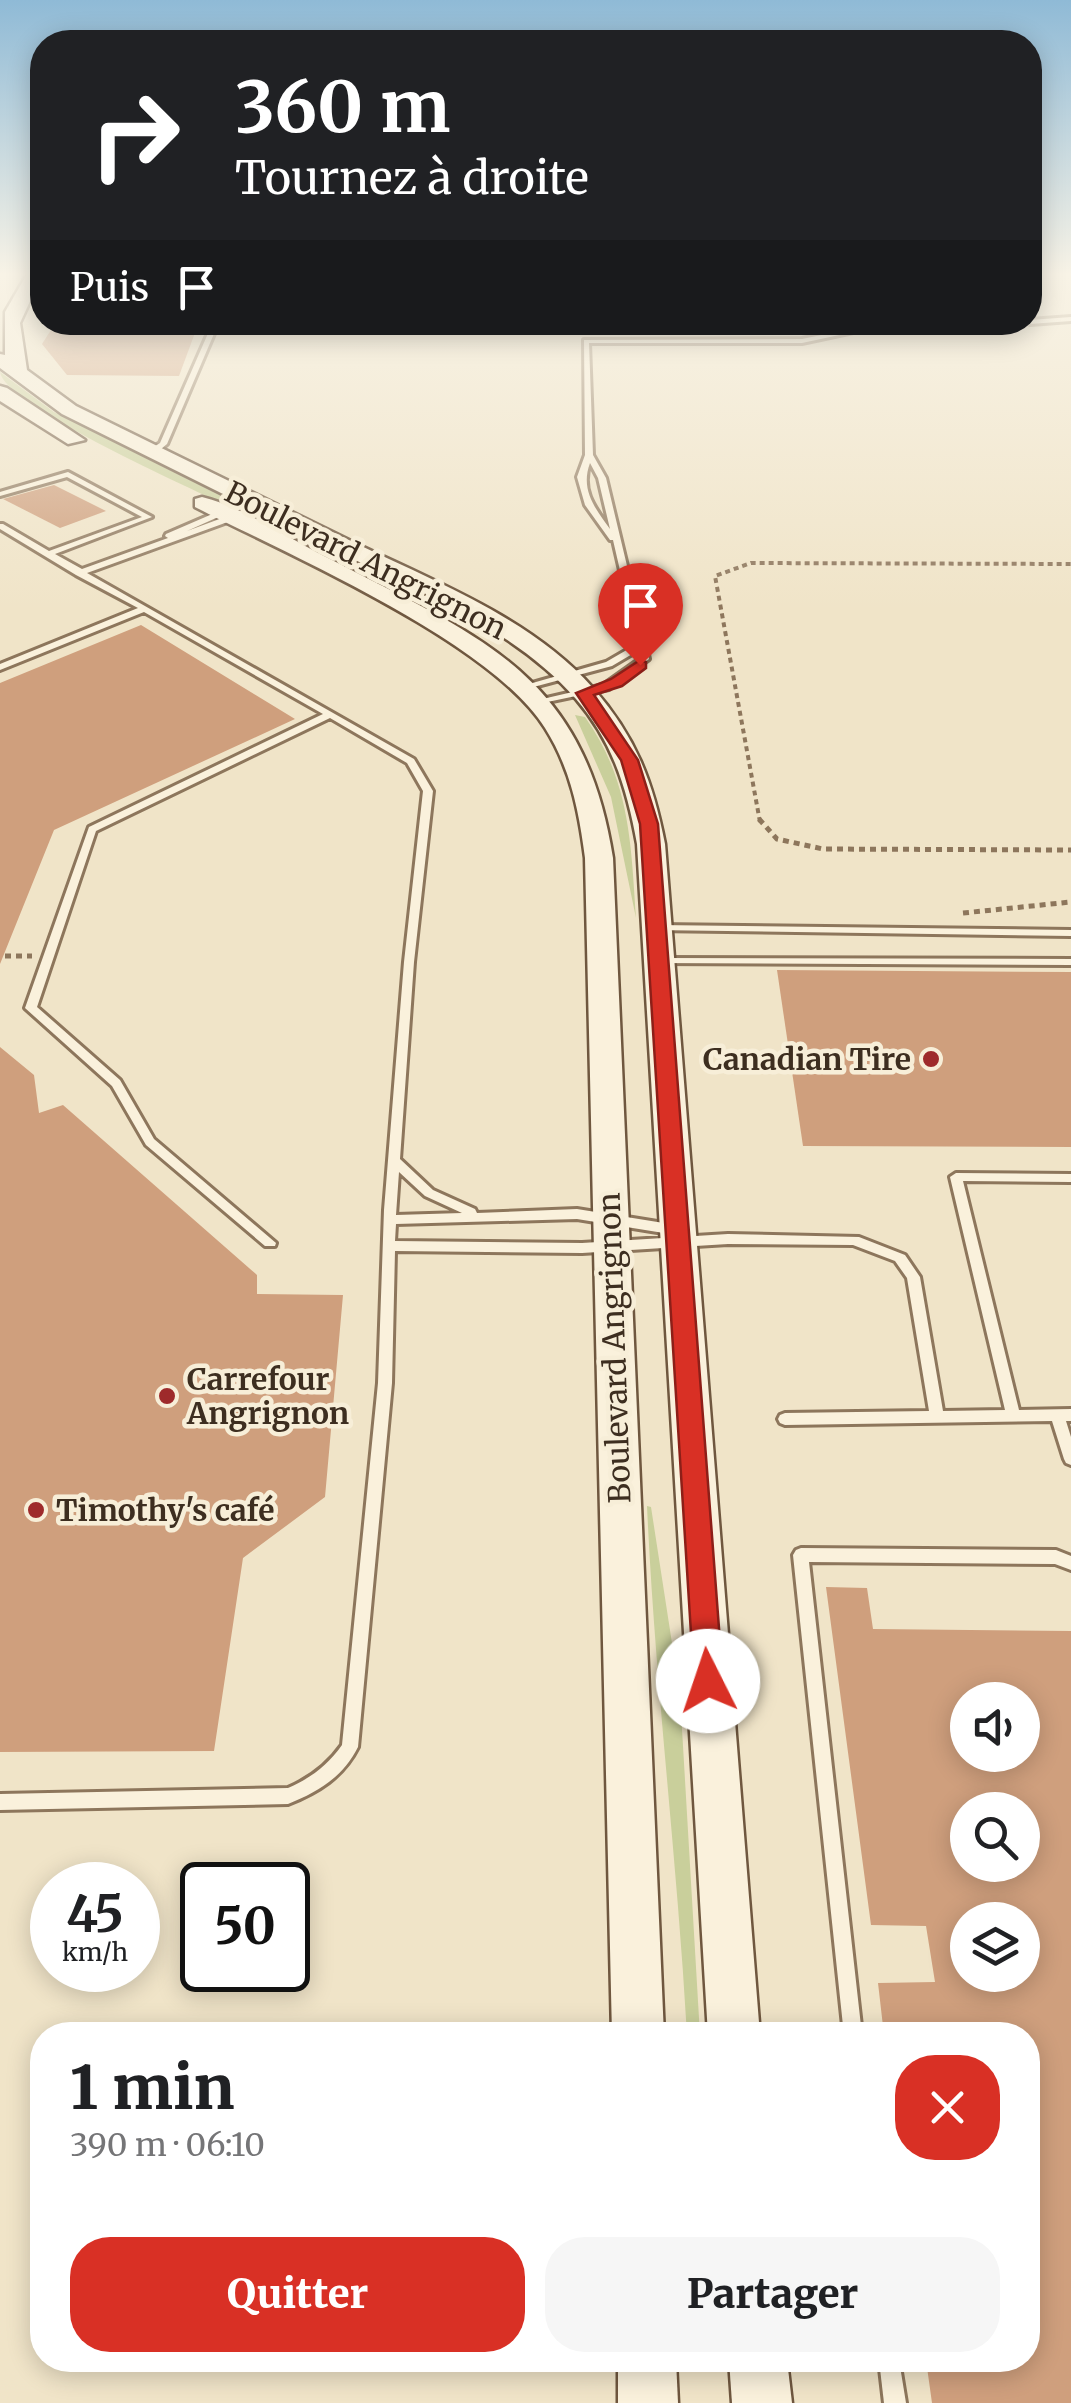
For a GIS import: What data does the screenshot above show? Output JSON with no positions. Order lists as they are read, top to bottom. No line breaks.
{"streets":{"main road":["Boulevard Angrignon"]},"places":["Canadian Tire","Carrefour Angrignon","Timothy's café"],"page":{"turn":["360 m","Tournez à droite"],"then":"Puis","speed":"45 km/h","limit":"50","heading":["1 min","390 m · 06:10"],"buttons":["Quitter","Partager"]}}
